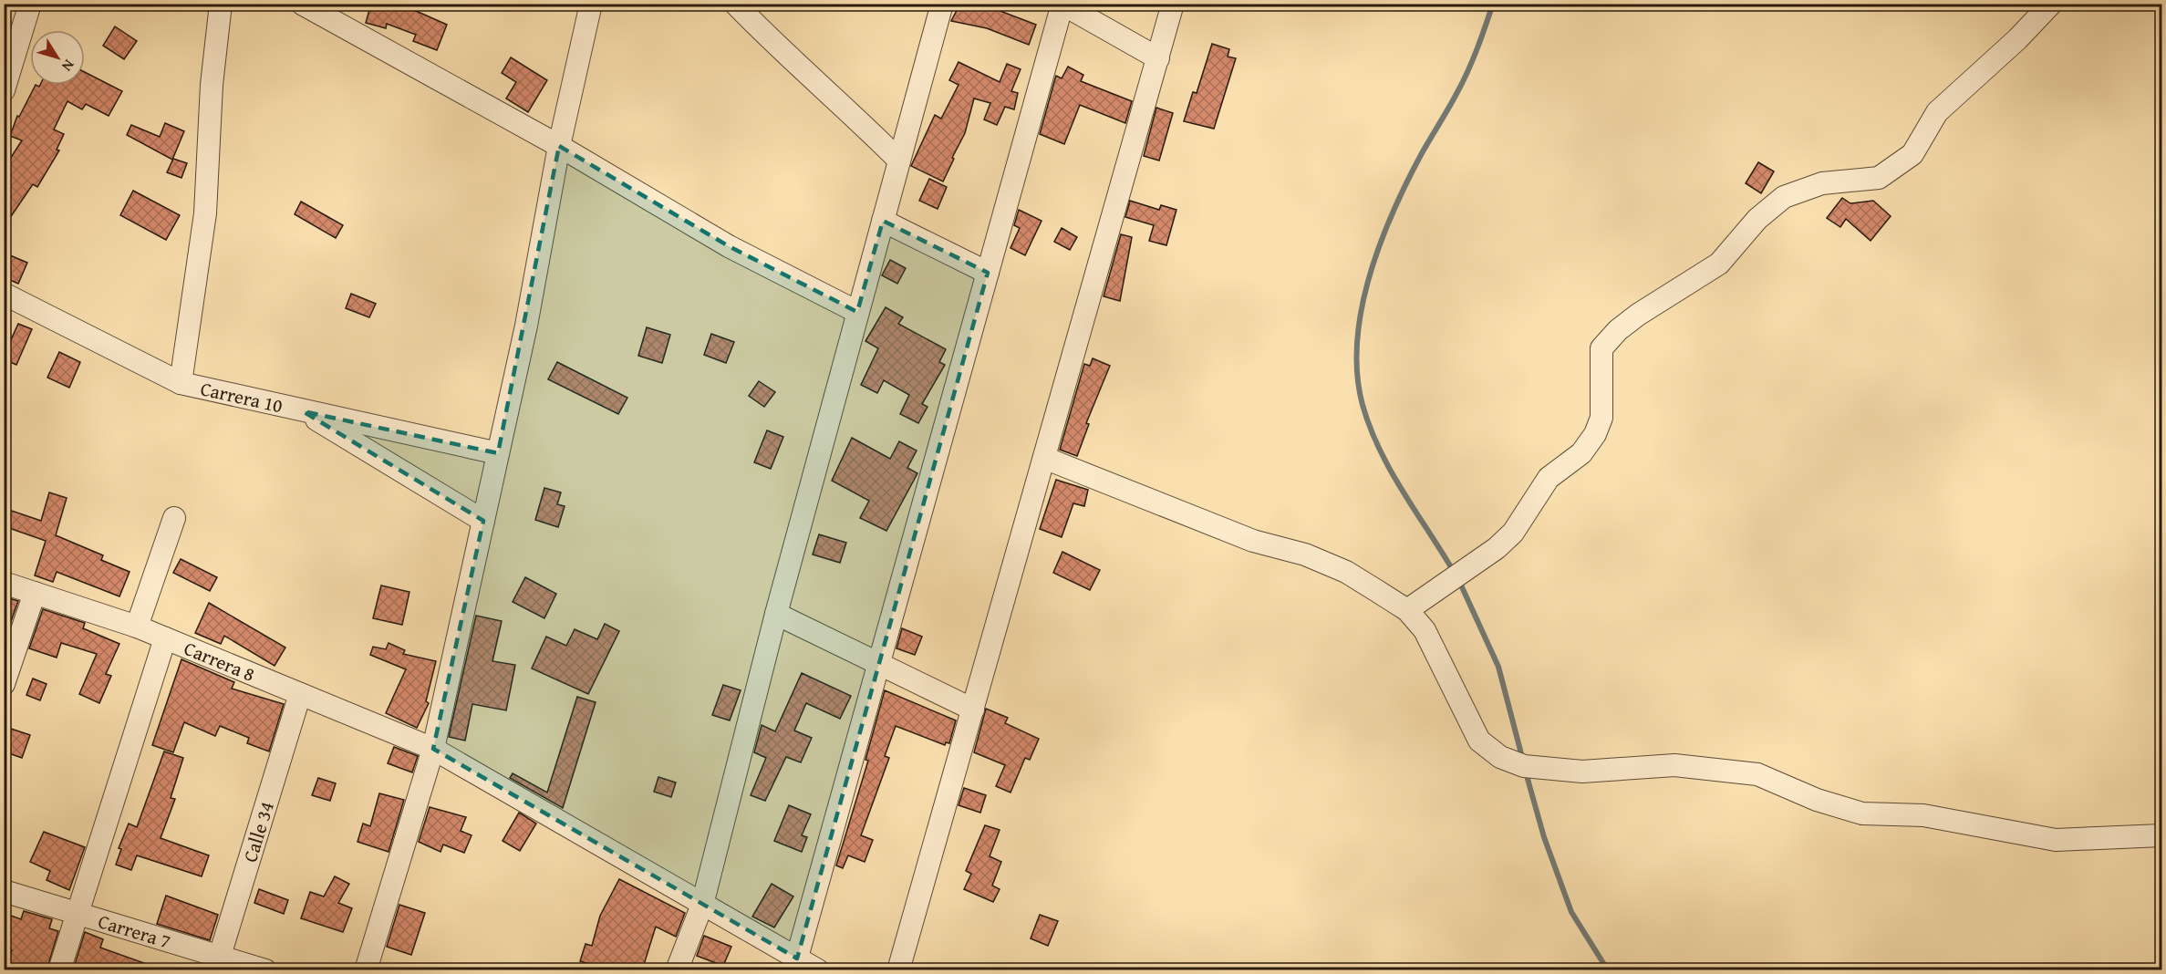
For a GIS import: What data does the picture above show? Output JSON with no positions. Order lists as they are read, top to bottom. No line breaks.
{"streets":{"street":["Carrera 10","Carrera 8","Calle 34","Carrera 7"]},"crossings":[["Carrera 8","Calle 34"],["Calle 34","Carrera 7"]],"north":"bottom right"}
